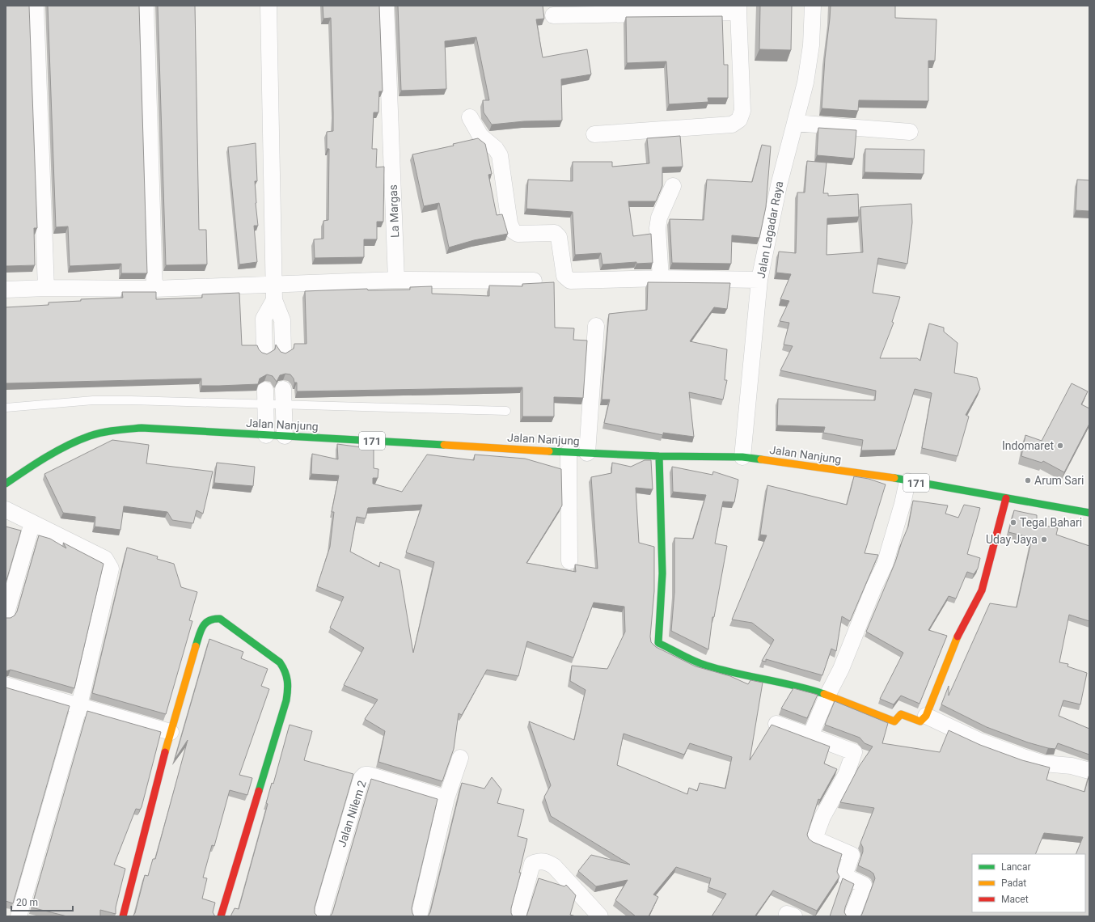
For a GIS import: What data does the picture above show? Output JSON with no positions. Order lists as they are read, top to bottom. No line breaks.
{"streets":{"street":["La Margas","Jalan Lagadar Raya","Jalan Nanjung","171","Jalan Nilem 2"]},"crossings":[["Jalan Lagadar Raya","Jalan Nanjung"]],"places":["Indomaret","Arum Sari","Tegal Bahari","Uday Jaya"],"legend":["Lancar","Padat","Macet"],"scale_bar":"20 m"}
